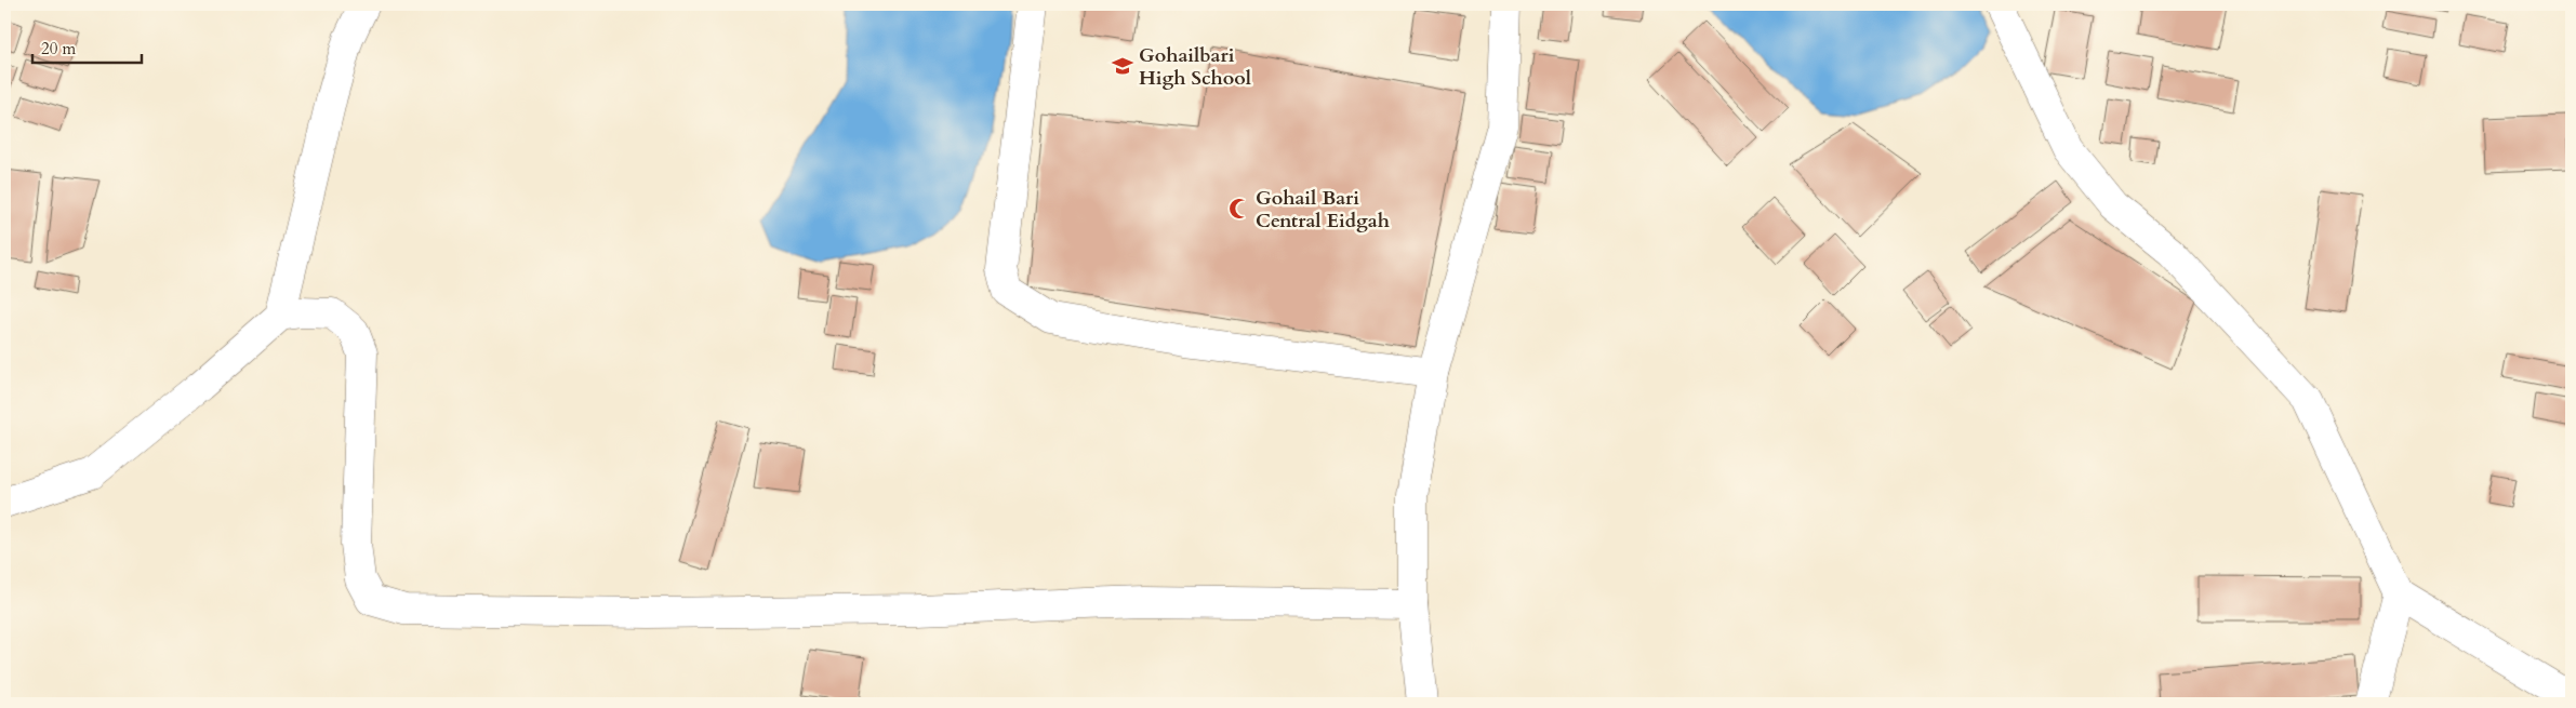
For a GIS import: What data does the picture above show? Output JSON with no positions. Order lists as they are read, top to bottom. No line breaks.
{"places":{"school or university":["Gohailbari High School"],"mosque":["Gohail Bari Central Eidgah"]},"scale_bar":"20 m"}
